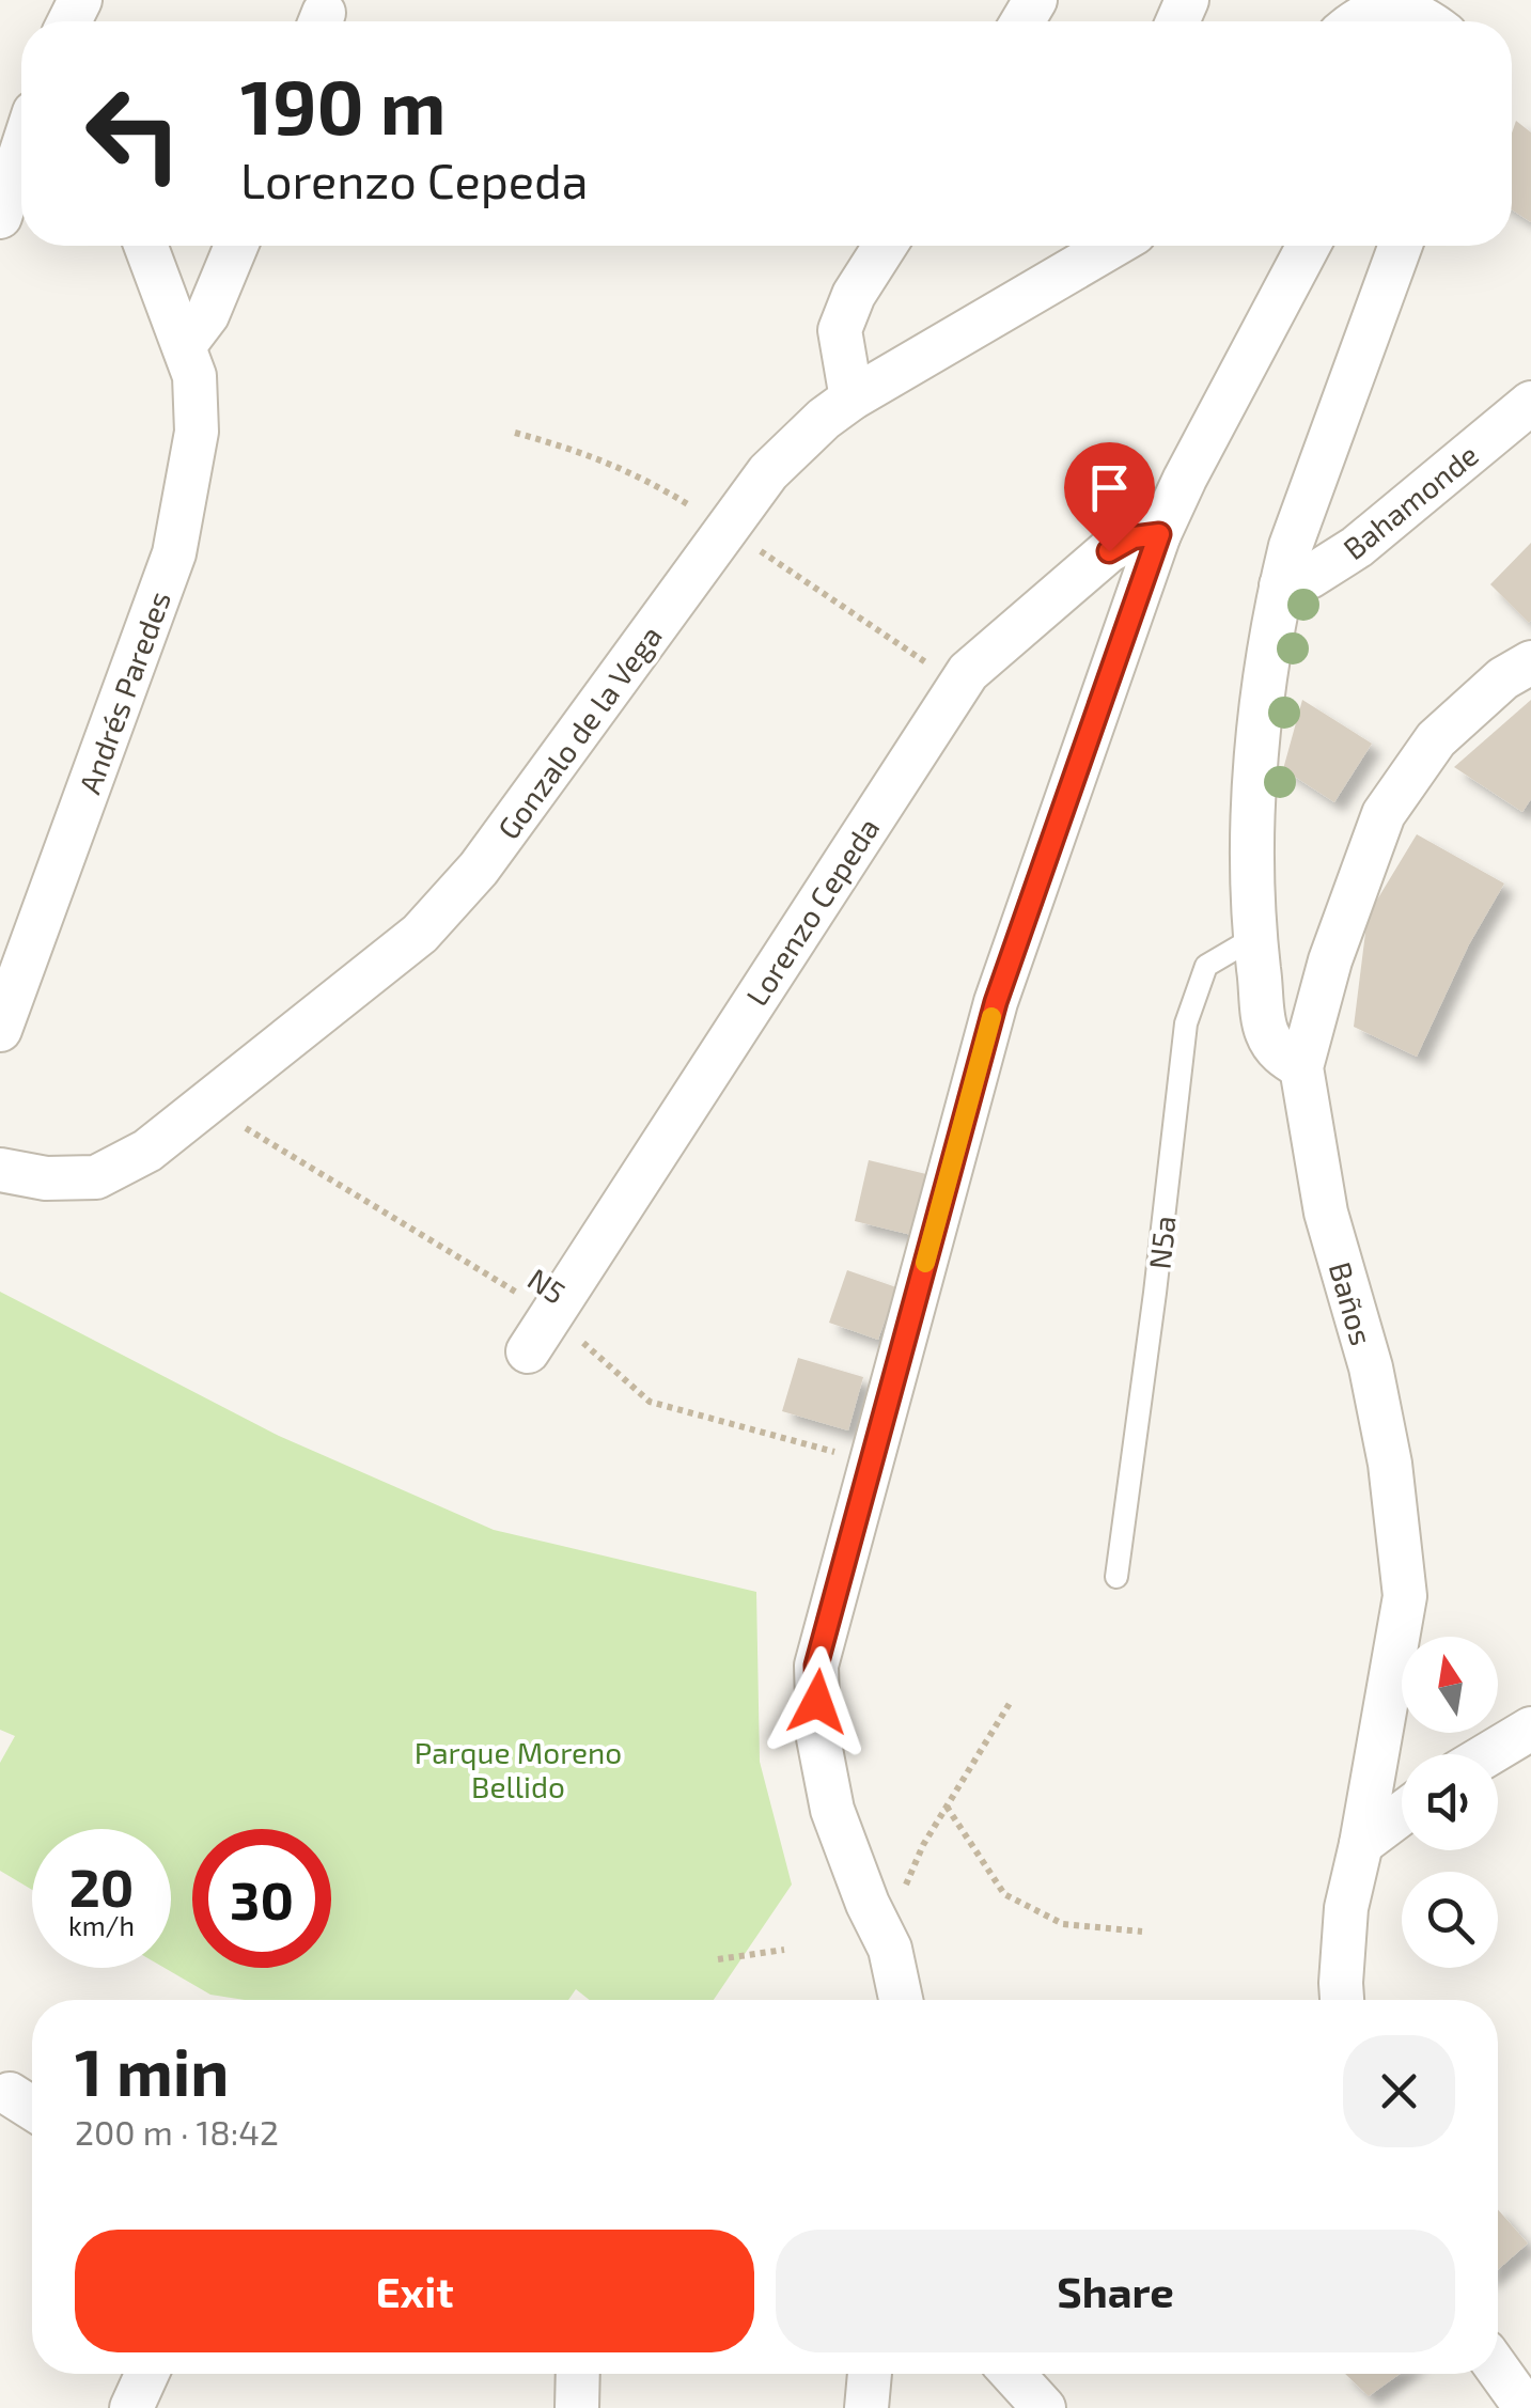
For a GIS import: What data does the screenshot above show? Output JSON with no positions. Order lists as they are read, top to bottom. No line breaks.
{"streets":{"street":["Bahamonde","Andrés Paredes","Gonzalo de la Vega","Lorenzo Cepeda","Baños"],"lane":["N5a"],"path":["N5"]},"crossings":[["Gonzalo de la Vega","N5"],["Lorenzo Cepeda","N5"]],"parks":["Parque Moreno Bellido"],"north":"top","page":{"turn":["190 m","Lorenzo Cepeda"],"speed":"20 km/h","limit":"30","heading":["1 min","200 m · 18:42"],"buttons":["Exit","Share"]}}
